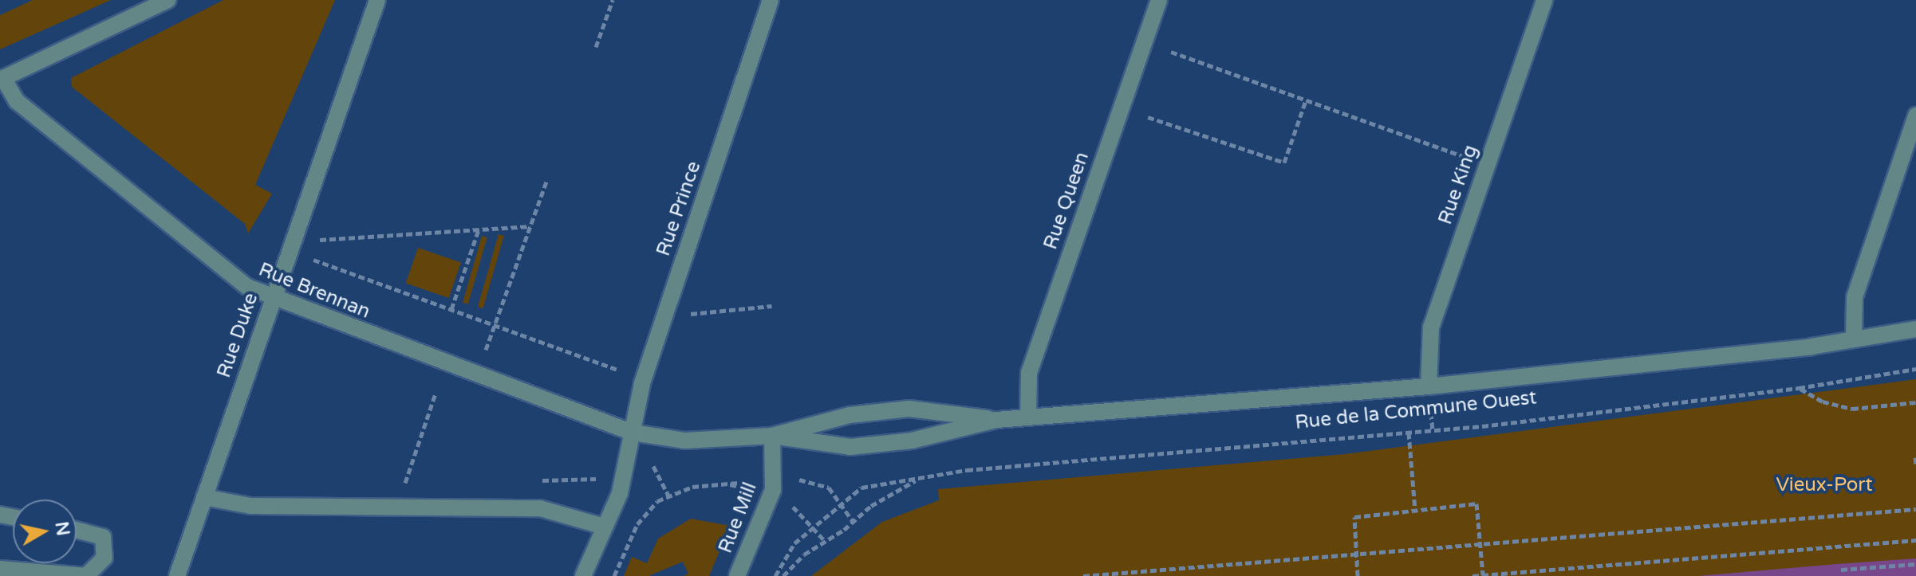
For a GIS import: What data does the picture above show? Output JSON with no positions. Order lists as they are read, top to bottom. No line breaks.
{"streets":{"street":["Rue King","Rue Queen","Rue Prince","Rue Brennan","Rue Duke","Rue de la Commune Ouest","Rue Mill"]},"crossings":[["Rue King","Rue de la Commune Ouest"],["Rue Queen","Rue de la Commune Ouest"],["Rue Prince","Rue Brennan"],["Rue Prince","Rue de la Commune Ouest"],["Rue Brennan","Rue Duke"],["Rue Brennan","Rue de la Commune Ouest"],["Rue de la Commune Ouest","Rue Mill"]],"parks":["Vieux-Port"],"north":"right"}
